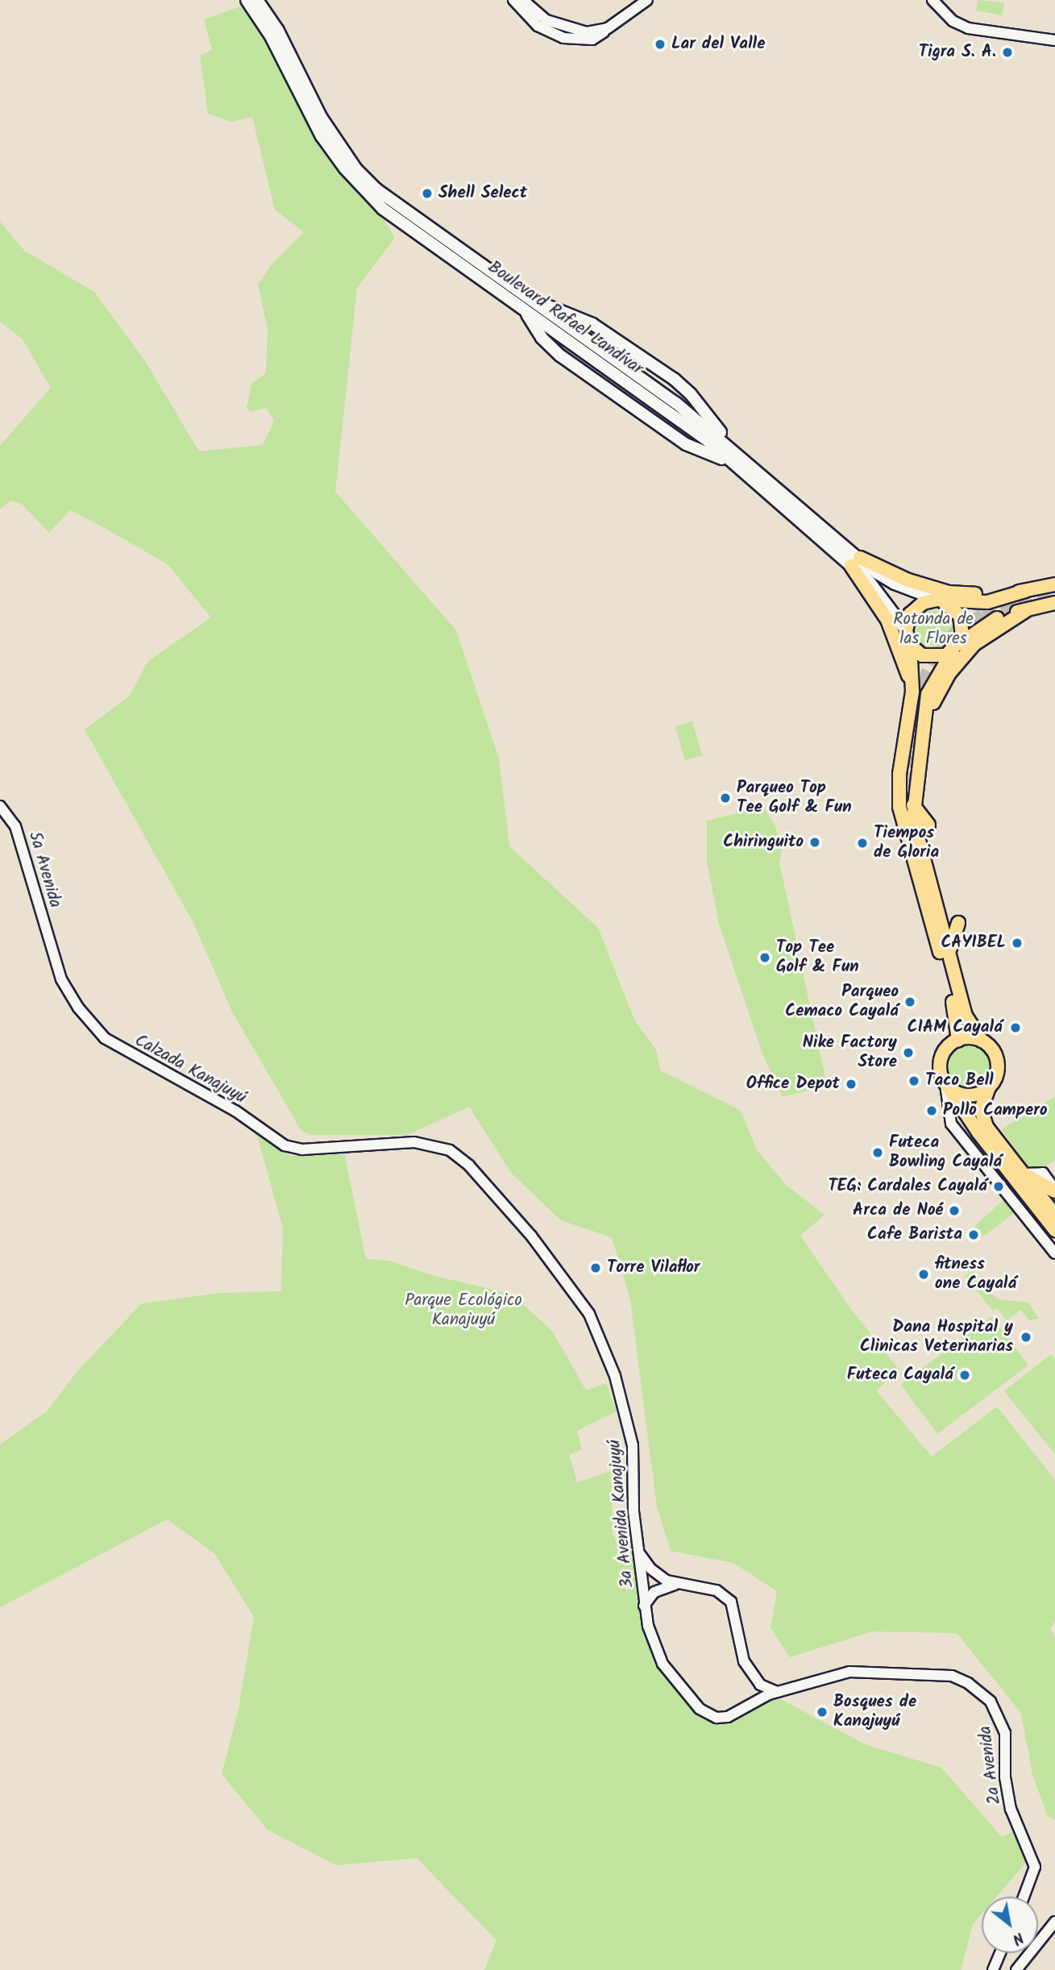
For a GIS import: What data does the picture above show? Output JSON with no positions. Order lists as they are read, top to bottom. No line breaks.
{"streets":{"main road":["Boulevard Rafael Landívar"],"street":["5a Avenida","Calzada Kanajuyú","3a Avenida Kanajuyú","2a Avenida"]},"crossings":[["5a Avenida","Calzada Kanajuyú"],["Calzada Kanajuyú","3a Avenida Kanajuyú"],["3a Avenida Kanajuyú","2a Avenida"]],"parks":["Rotonda de las Flores","Parque Ecológico Kanajuyú"],"places":["Lar del Valle","Tigra S. A.","Shell Select","Parqueo Top Tee Golf & Fun","Chiringuito","Tiempos de Gloria","CAYIBEL","Top Tee Golf & Fun","Parqueo Cemaco Cayalá","CIAM Cayalá","Nike Factory Store","Taco Bell","Office Depot","Pollo Campero","Futeca Bowling Cayalá","TEG: Cardales Cayalá","Arca de Noé","Cafe Barista","Torre Vilaflor","fitness one Cayalá","Dana Hospital y Clinicas Veterinarias","Futeca Cayalá","Bosques de Kanajuyú"],"north":"bottom right"}
